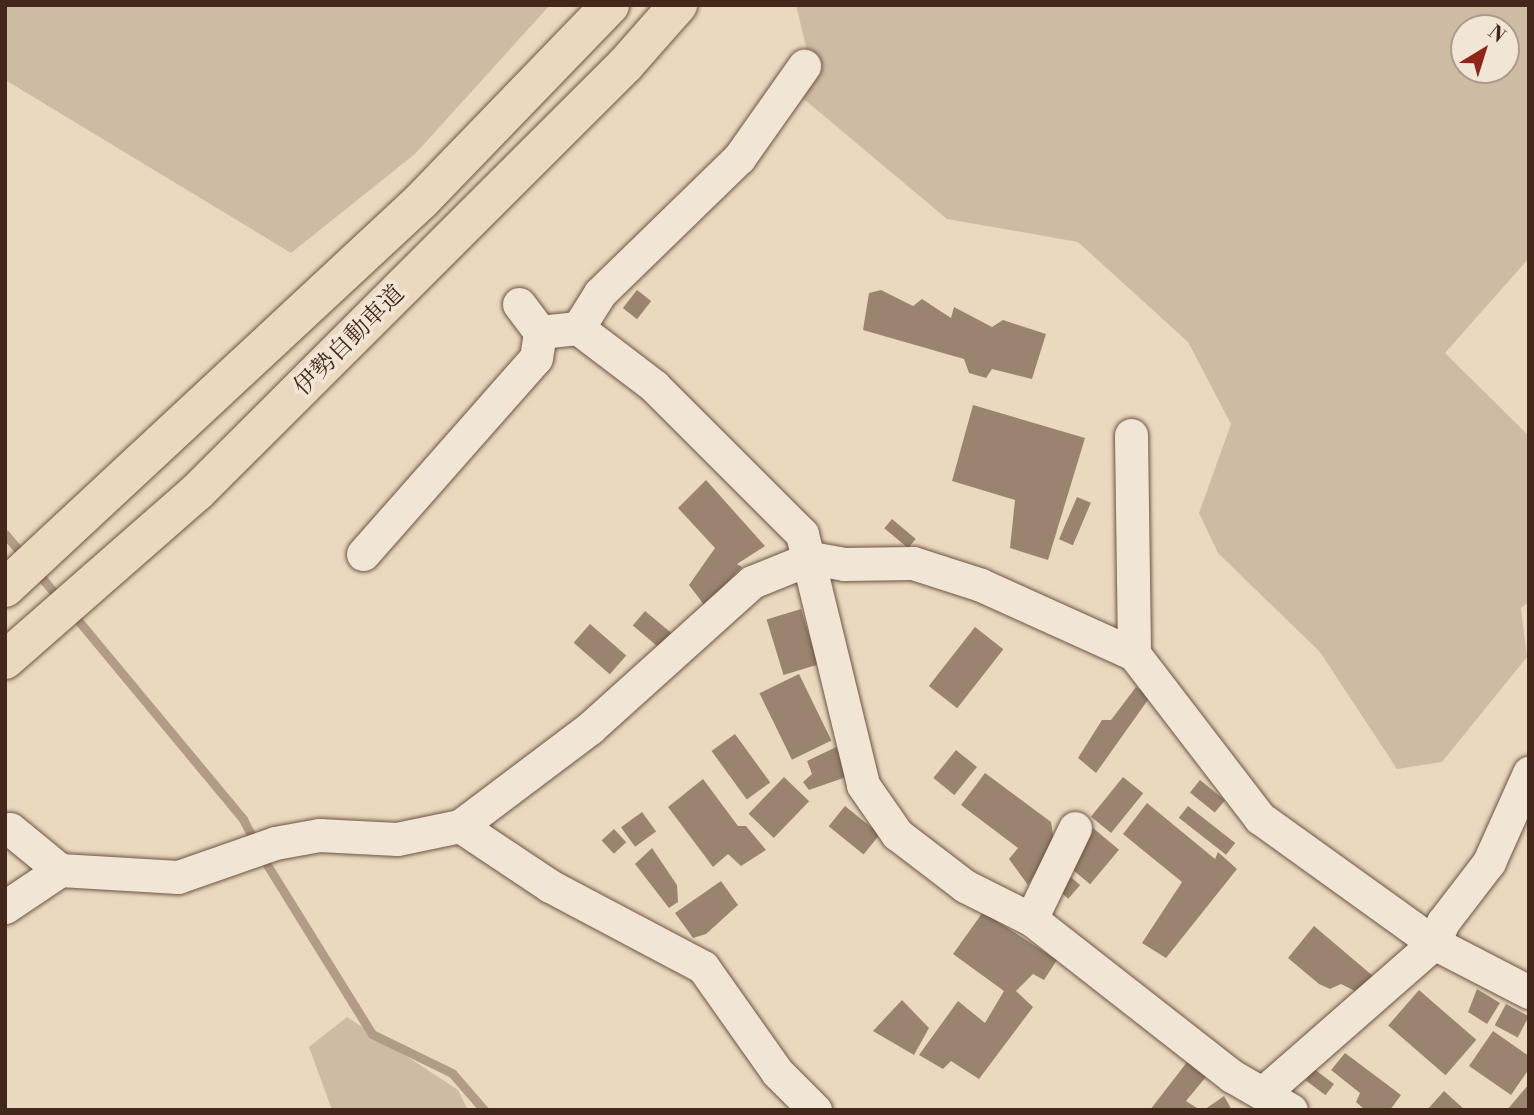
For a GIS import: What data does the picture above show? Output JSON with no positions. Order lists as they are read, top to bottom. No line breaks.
{"streets":{"highway":["伊勢自動車道"]},"north":"top right"}
